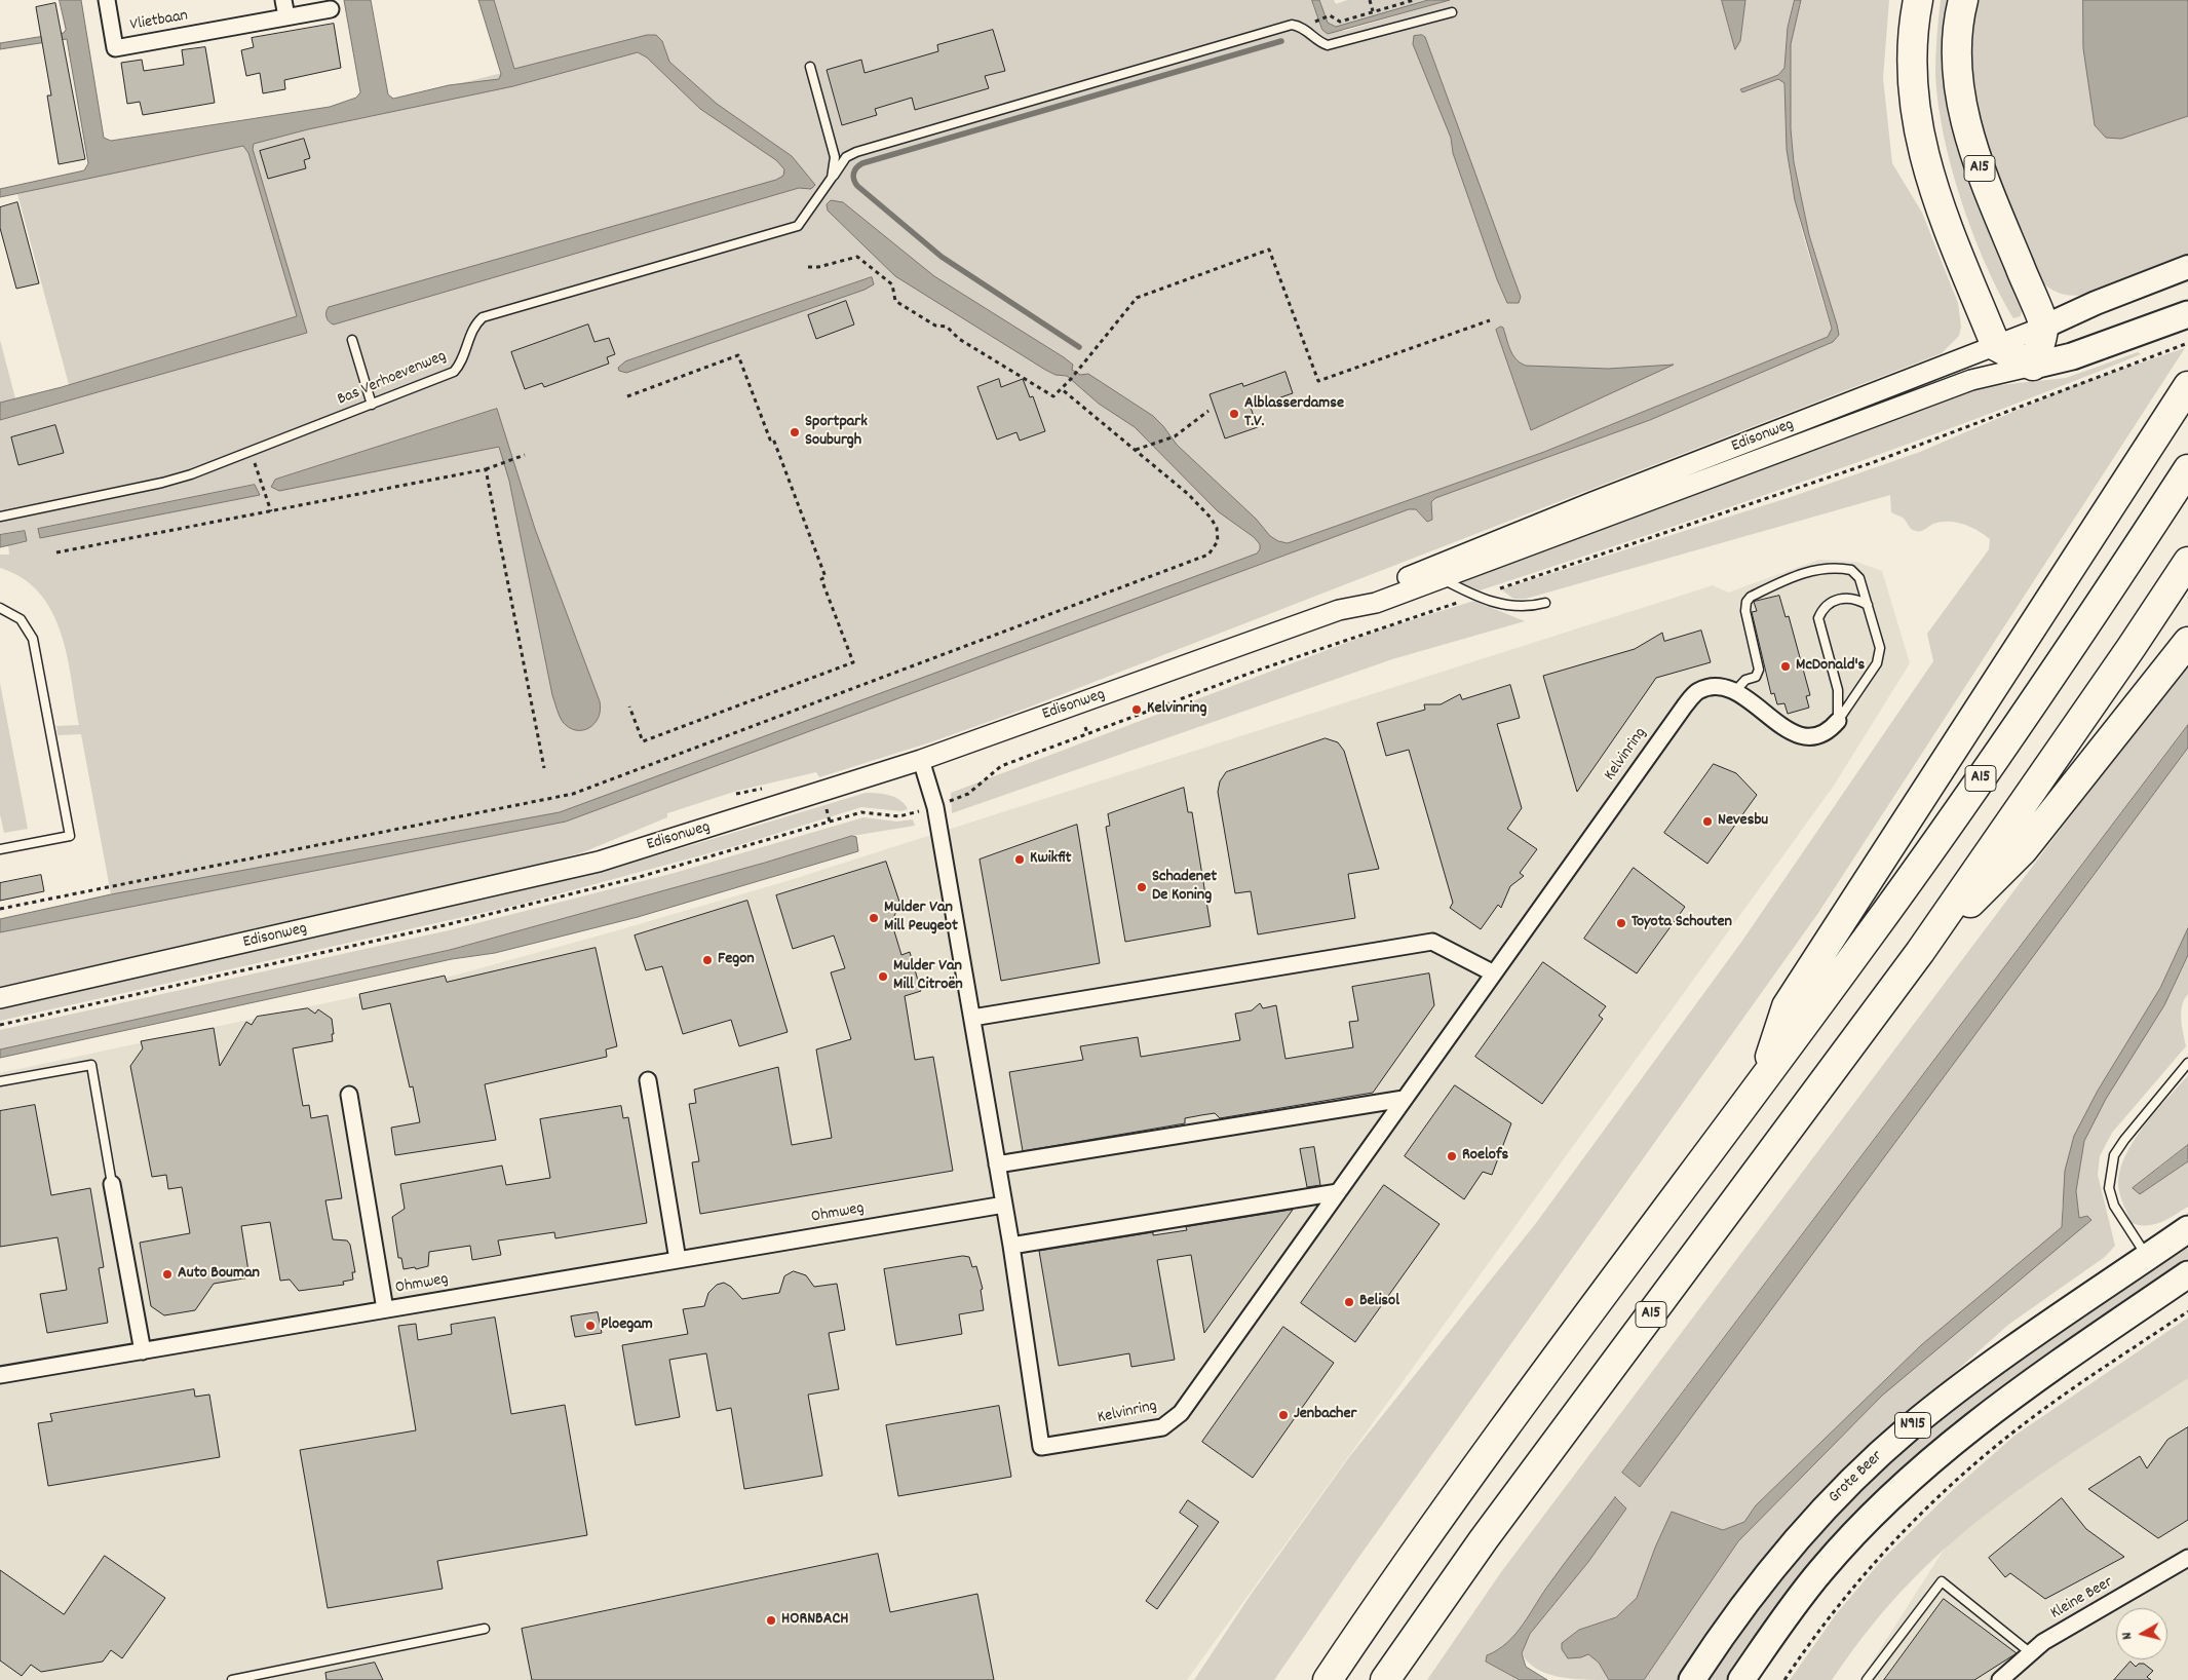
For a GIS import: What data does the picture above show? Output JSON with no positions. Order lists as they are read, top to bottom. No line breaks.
{"streets":{"highway":["A15"],"main road":["Edisonweg","N915","Grote Beer"],"street":["Vlietbaan","Kelvinring","Ohmweg","Kleine Beer"],"lane":["Bas Verhoevenweg"]},"crossings":[["A15","Edisonweg"],["Edisonweg","Kelvinring"],["Kelvinring","Ohmweg"]],"places":["Alblasserdamse T.V.","Sportpark Souburgh","McDonald's","Kelvinring","Nevesbu","Kwikfit","Schadenet De Koning","Mulder Van Mill Peugeot","Toyota Schouten","Fegon","Mulder Van Mill Citroën","Roelofs","Auto Bouman","Belisol","Ploegam","Jenbacher","HORNBACH"],"north":"left"}
